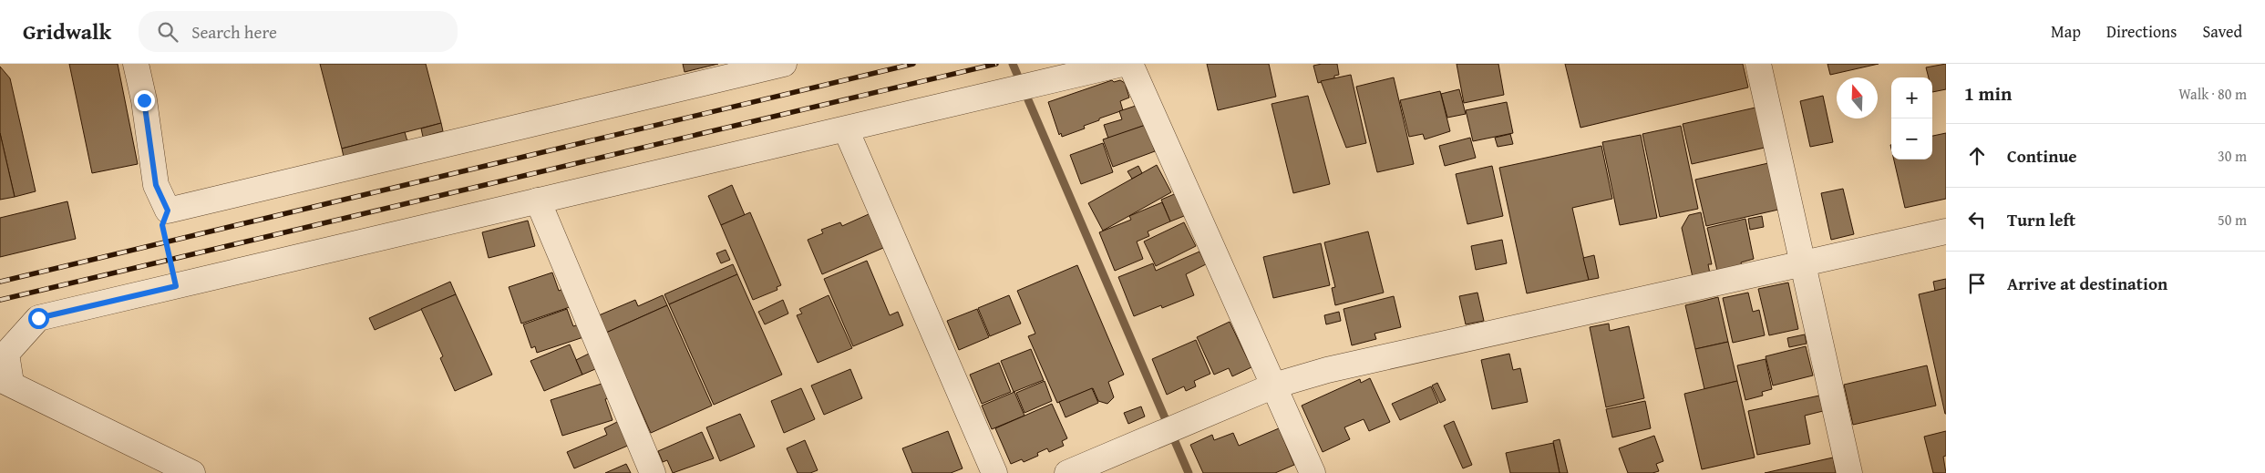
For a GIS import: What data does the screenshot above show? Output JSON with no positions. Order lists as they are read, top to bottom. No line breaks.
{"north":"top","page":{"header":"Gridwalk","search":"Search here","nav":["Map","Directions","Saved"],"heading":["1 min","Walk · 80 m"],"map_buttons":["+","−"],"list":[["Continue","30 m"],["Turn left","50 m"],"Arrive at destination"]}}
